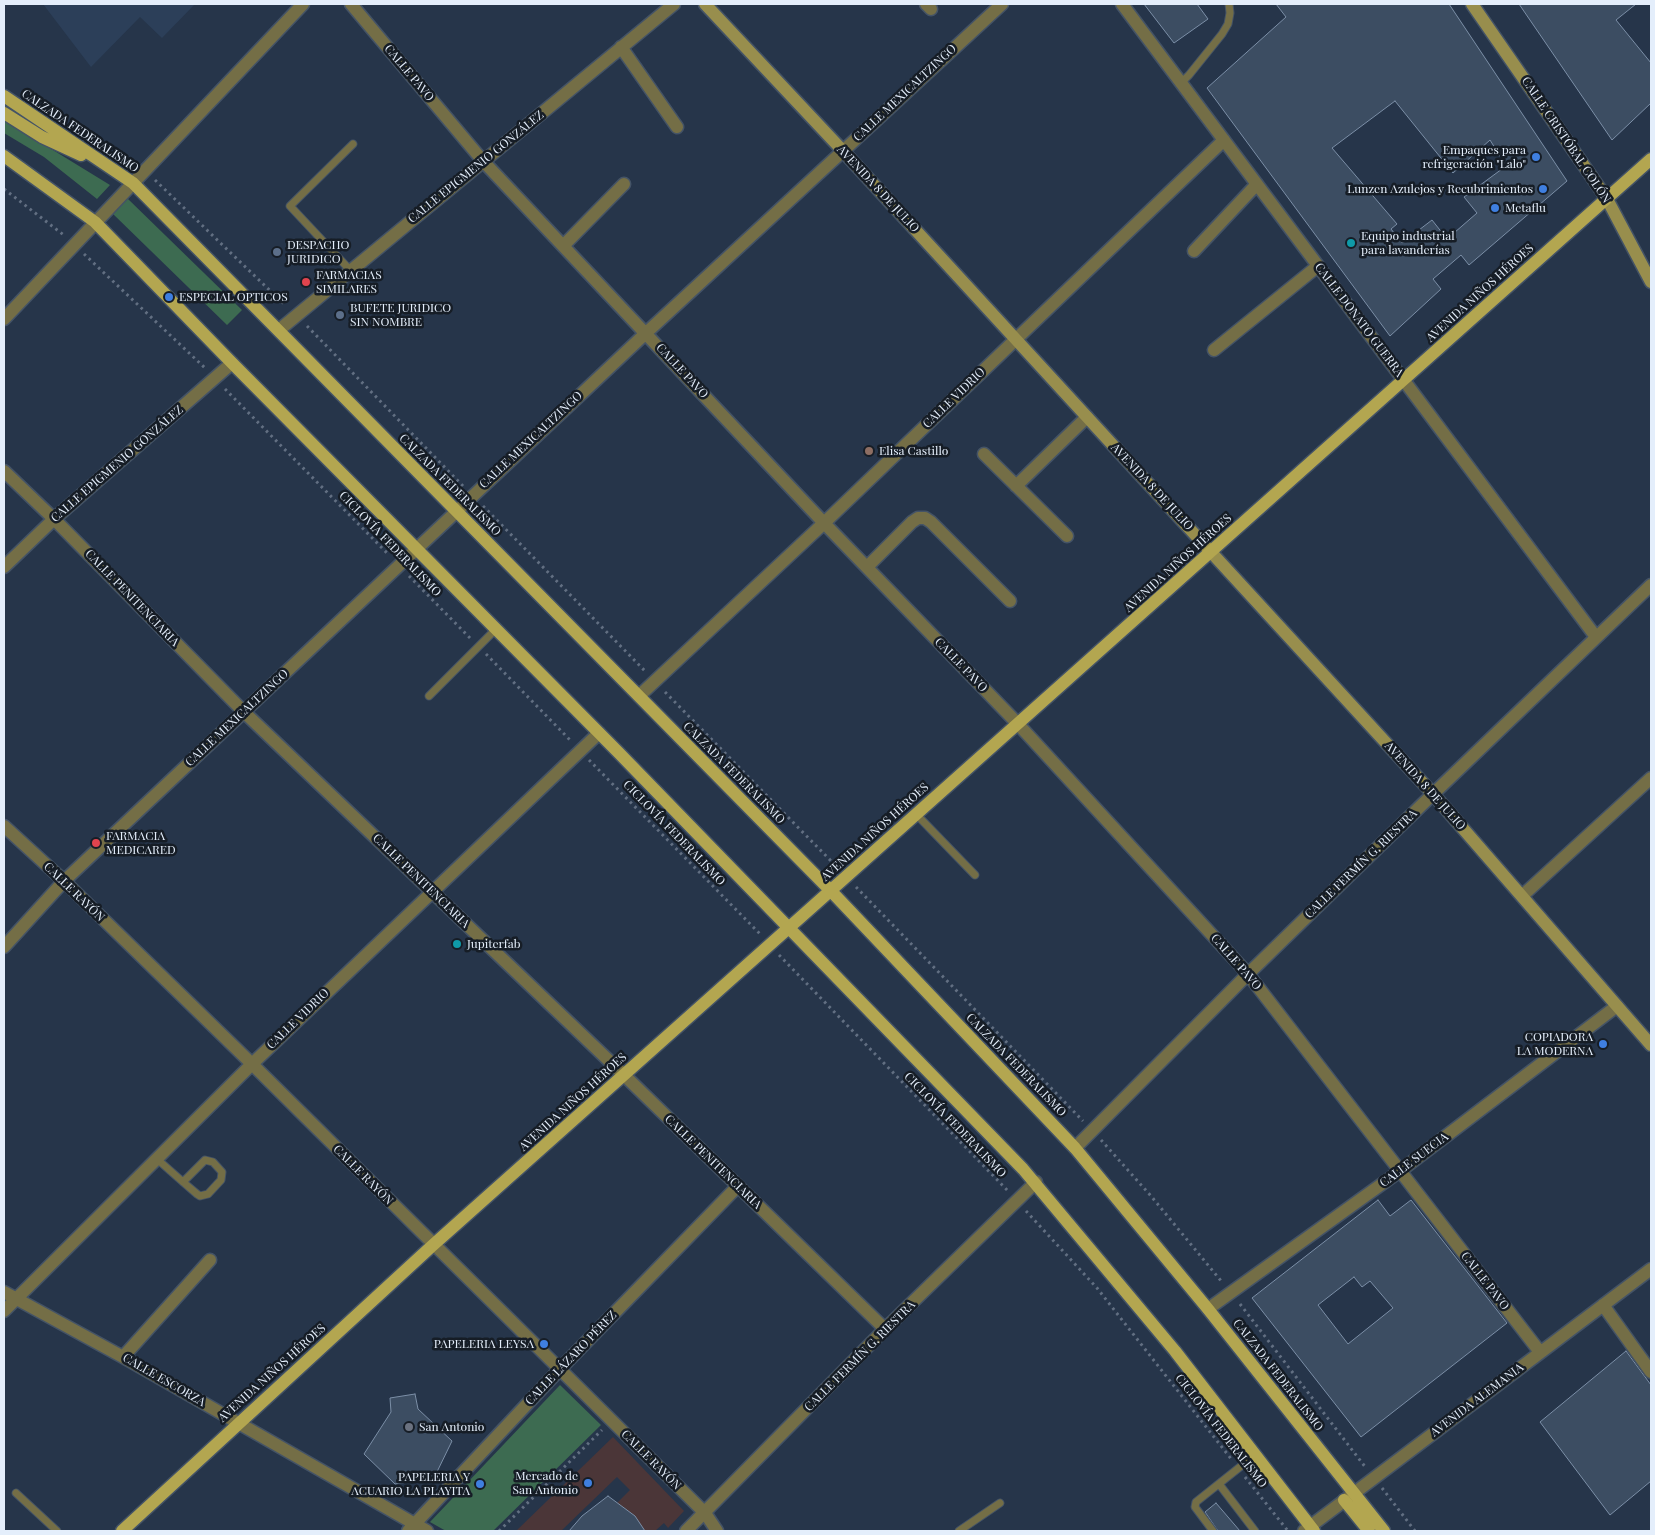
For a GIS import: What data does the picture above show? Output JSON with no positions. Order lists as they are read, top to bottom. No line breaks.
{"streets":{"main road":["CALZADA FEDERALISMO","AVENIDA NIÑOS HÉROES"],"street":["CALLE PAVO","CALLE MEXICALTZINGO","CALLE CRISTÓBAL COLÓN","CALLE EPIGMENIO GONZÁLEZ","AVENIDA 8 DE JULIO","CALLE DONATO GUERRA","CALLE VIDRIO","CALLE PENITENCIARIA","CALLE FERMÍN G. RIESTRA","CALLE RAYÓN","CALLE SUECIA","CALLE LÁZARO PÉREZ","CALLE ESCORZA","AVENIDA ALEMANIA"],"path":["CICLOVÍA FEDERALISMO"]},"crossings":[["CALLE PAVO","CALLE MEXICALTZINGO"],["CALLE PAVO","CALLE EPIGMENIO GONZÁLEZ"],["CALLE PAVO","AVENIDA NIÑOS HÉROES"],["CALLE PAVO","CALLE VIDRIO"],["CALLE PAVO","CALLE FERMÍN G. RIESTRA"],["CALLE PAVO","CALLE SUECIA"],["CALLE PAVO","AVENIDA ALEMANIA"],["CALLE MEXICALTZINGO","CALZADA FEDERALISMO"],["CALLE MEXICALTZINGO","AVENIDA 8 DE JULIO"],["CALLE MEXICALTZINGO","CICLOVÍA FEDERALISMO"],["CALLE MEXICALTZINGO","CALLE PENITENCIARIA"],["CALLE MEXICALTZINGO","CALLE RAYÓN"],["CALZADA FEDERALISMO","CALLE EPIGMENIO GONZÁLEZ"],["CALZADA FEDERALISMO","AVENIDA NIÑOS HÉROES"],["CALZADA FEDERALISMO","CALLE VIDRIO"],["CALZADA FEDERALISMO","CALLE FERMÍN G. RIESTRA"],["CALZADA FEDERALISMO","CALLE SUECIA"],["CALZADA FEDERALISMO","AVENIDA ALEMANIA"],["CALLE CRISTÓBAL COLÓN","AVENIDA NIÑOS HÉROES"],["CALLE EPIGMENIO GONZÁLEZ","CICLOVÍA FEDERALISMO"],["CALLE EPIGMENIO GONZÁLEZ","CALLE PENITENCIARIA"],["AVENIDA 8 DE JULIO","AVENIDA NIÑOS HÉROES"],["AVENIDA 8 DE JULIO","CALLE VIDRIO"],["AVENIDA 8 DE JULIO","CALLE FERMÍN G. RIESTRA"],["AVENIDA 8 DE JULIO","CALLE SUECIA"],["AVENIDA NIÑOS HÉROES","CALLE DONATO GUERRA"],["AVENIDA NIÑOS HÉROES","CICLOVÍA FEDERALISMO"],["AVENIDA NIÑOS HÉROES","CALLE PENITENCIARIA"],["AVENIDA NIÑOS HÉROES","CALLE RAYÓN"],["AVENIDA NIÑOS HÉROES","CALLE ESCORZA"],["CALLE DONATO GUERRA","CALLE VIDRIO"],["CALLE DONATO GUERRA","CALLE FERMÍN G. RIESTRA"],["CALLE VIDRIO","CICLOVÍA FEDERALISMO"],["CALLE VIDRIO","CALLE PENITENCIARIA"],["CALLE VIDRIO","CALLE RAYÓN"],["CALLE VIDRIO","CALLE ESCORZA"],["CICLOVÍA FEDERALISMO","CALLE FERMÍN G. RIESTRA"],["CALLE PENITENCIARIA","CALLE FERMÍN G. RIESTRA"],["CALLE PENITENCIARIA","CALLE LÁZARO PÉREZ"],["CALLE FERMÍN G. RIESTRA","CALLE RAYÓN"],["CALLE RAYÓN","CALLE LÁZARO PÉREZ"],["CALLE LÁZARO PÉREZ","CALLE ESCORZA"]],"places":["Empaques para refrigeración \"Lalo\"","Lunzen Azulejos y Recubrimientos","Metaflu","Equipo industrial para lavanderías","DESPACHO JURIDICO","FARMACIAS SIMILARES","ESPECIAL OPTICOS","BUFETE JURIDICO SIN NOMBRE","Elisa Castillo","FARMACIA MEDICARED","Jupiterfab","COPIADORA LA MODERNA","PAPELERIA LEYSA","San Antonio","Mercado de San Antonio","PAPELERIA Y ACUARIO LA PLAYITA"]}
